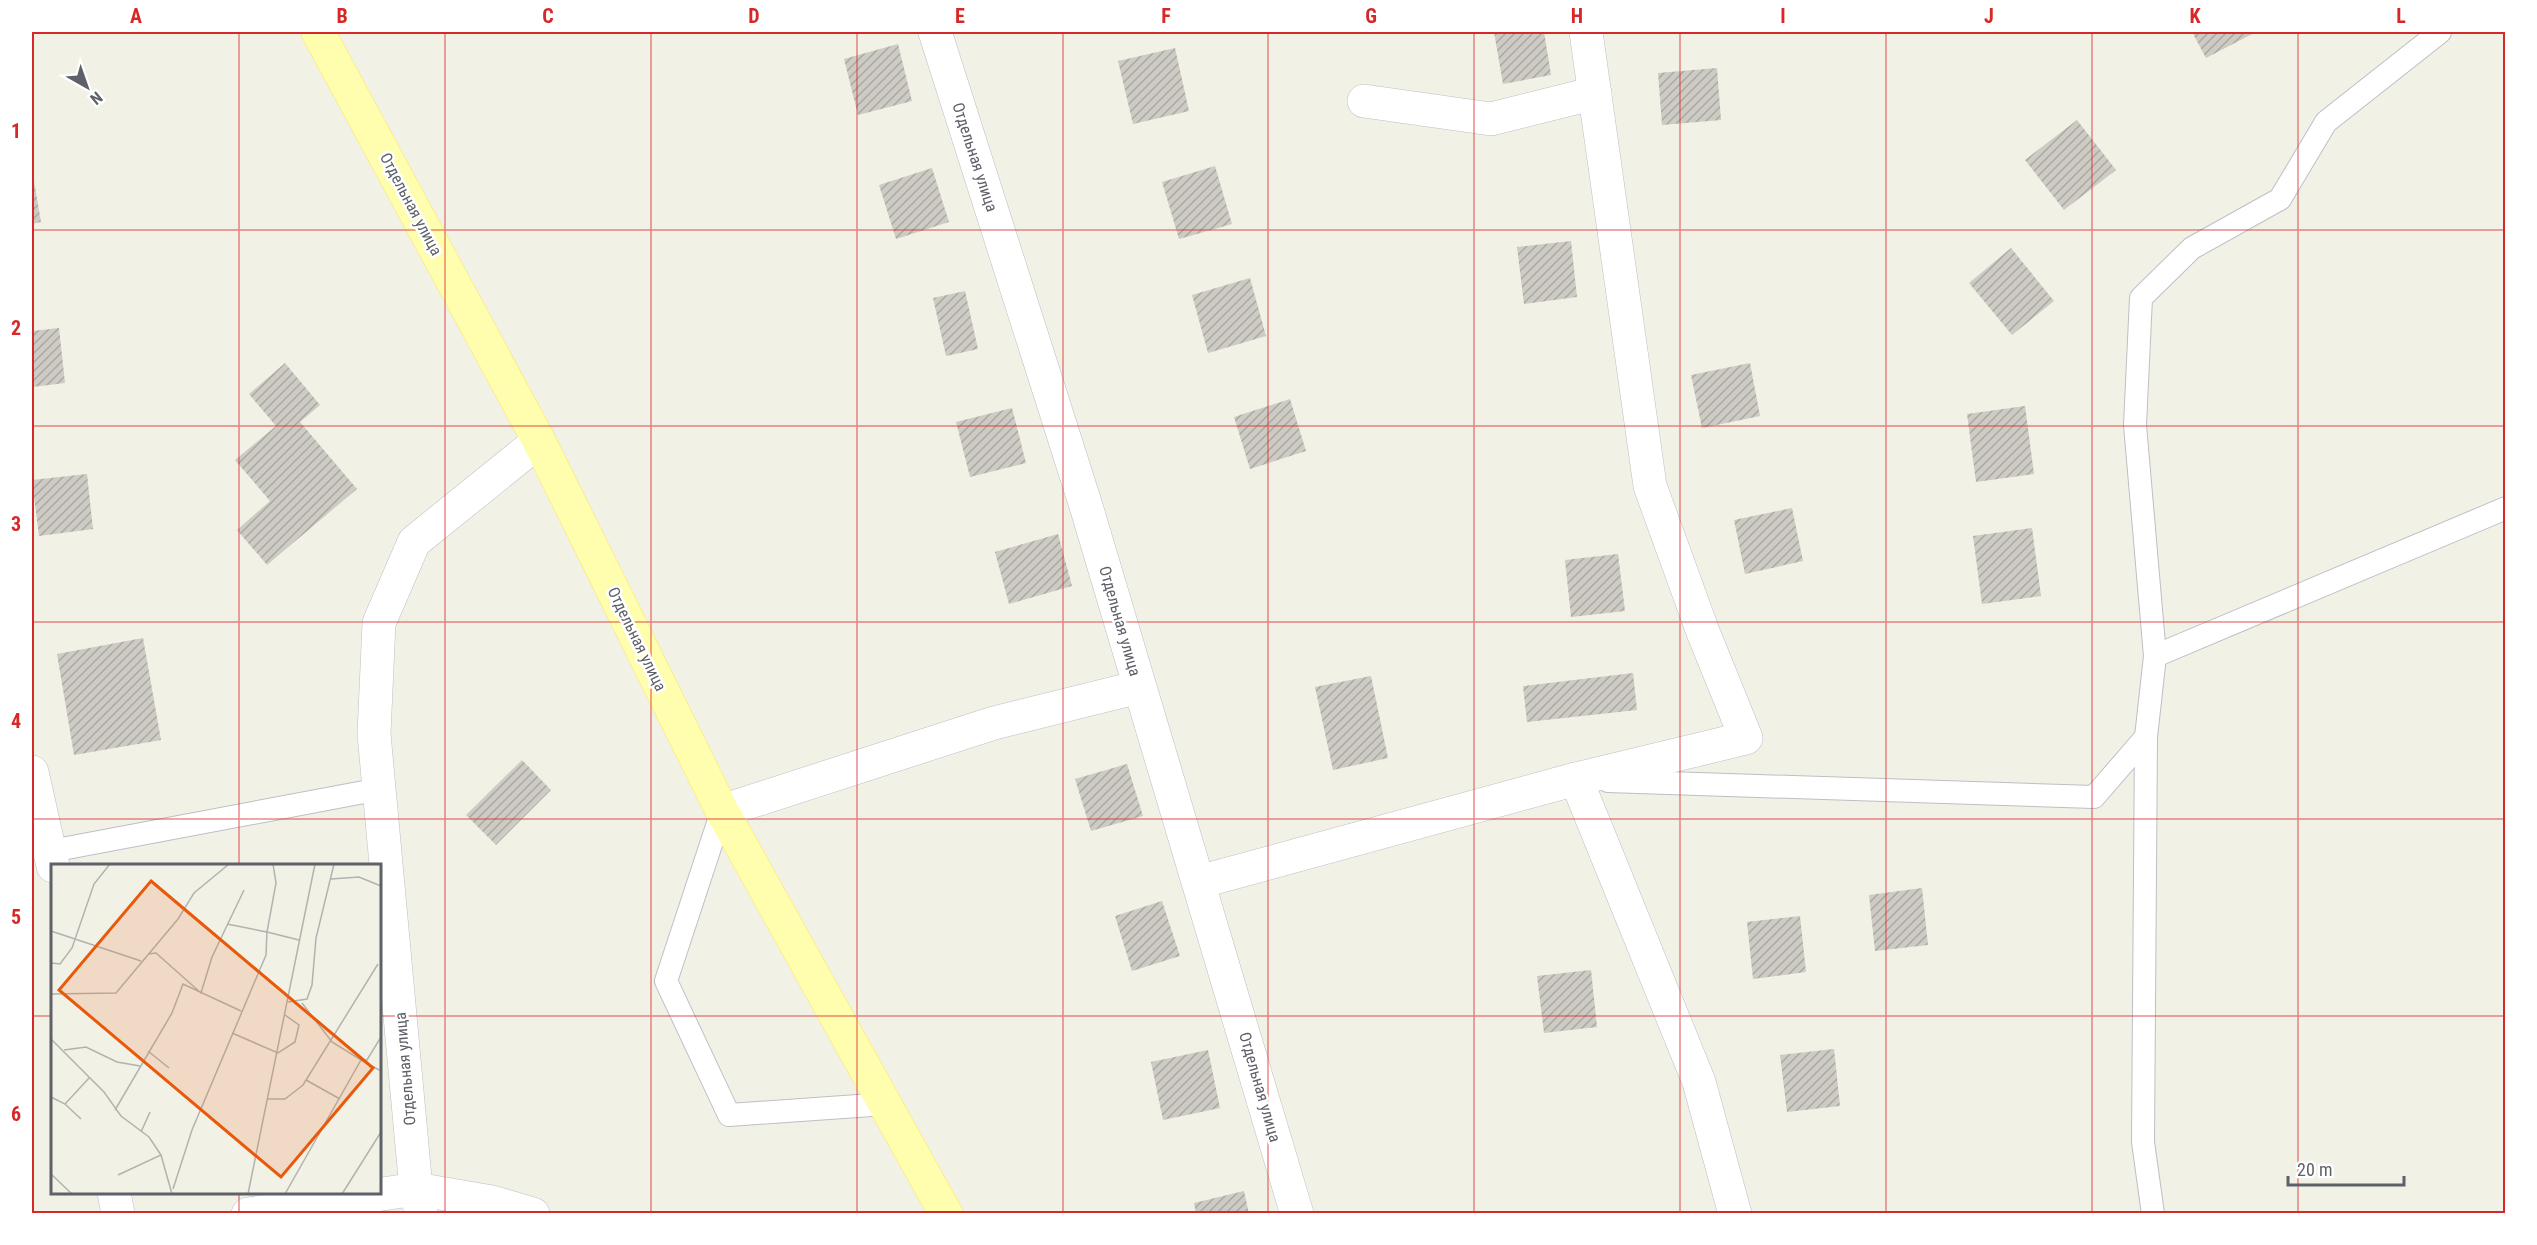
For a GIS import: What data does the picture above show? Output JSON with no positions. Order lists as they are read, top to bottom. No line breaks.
{"streets":{"main road":["Отдельная улица"]},"scale_bar":"20 m","north":"bottom right","grid":{"columns":["A","B","C","D","E","F","G","H","I","J","K","L"],"rows":["1","2","3","4","5","6"]}}
